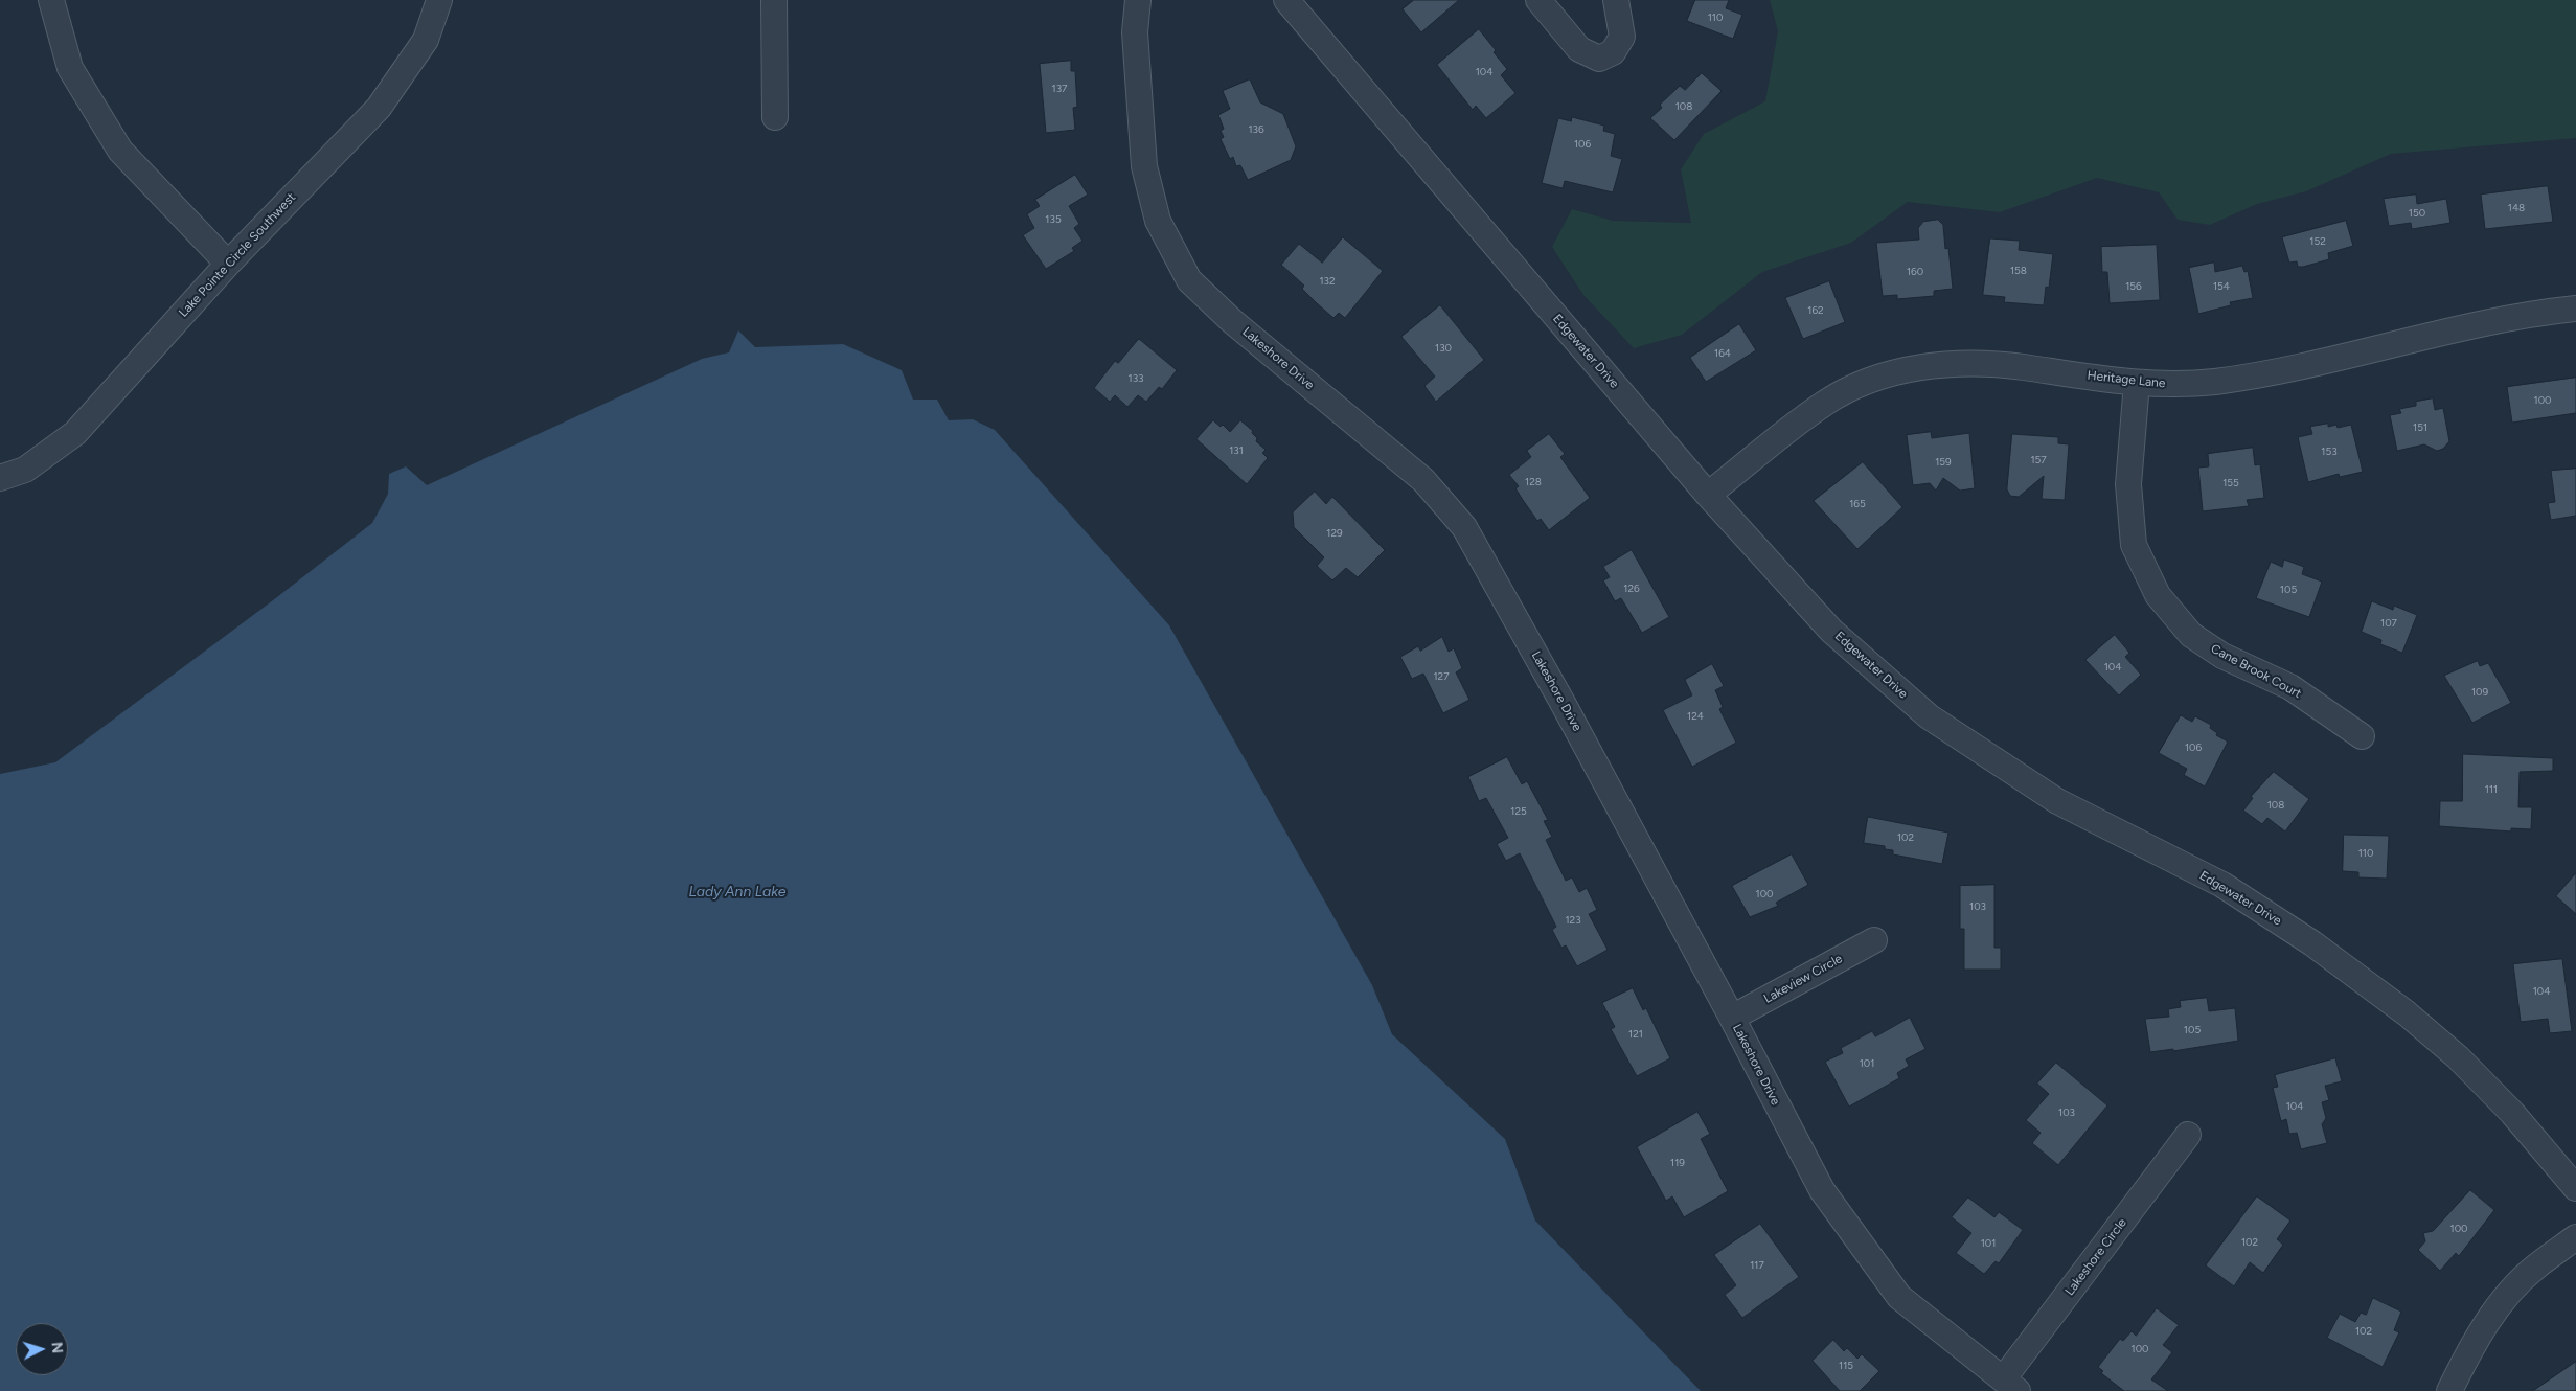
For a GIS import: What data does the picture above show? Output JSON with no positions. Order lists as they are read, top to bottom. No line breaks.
{"streets":{"street":["Lake Pointe Circle Southwest","Edgewater Drive","Lakeshore Drive","Heritage Lane","Cane Brook Court","Lakeview Circle","Lakeshore Circle"]},"crossings":[["Edgewater Drive","Heritage Lane"],["Lakeshore Drive","Lakeview Circle"],["Lakeshore Drive","Lakeshore Circle"],["Heritage Lane","Cane Brook Court"]],"water":["Lady Ann Lake"],"house_numbers":["110","104","137","108","136","106","148","150","135","152","158","160","132","156","154","162","130","164","133","100","151","131","153","157","159","128","155","165","129","126","105","107","104","127","109","124","106","111","108","125","102","110","100","103","123","104","105","121","101","104","103","119","100","102","101","117","102","100","115"],"north":"right"}
